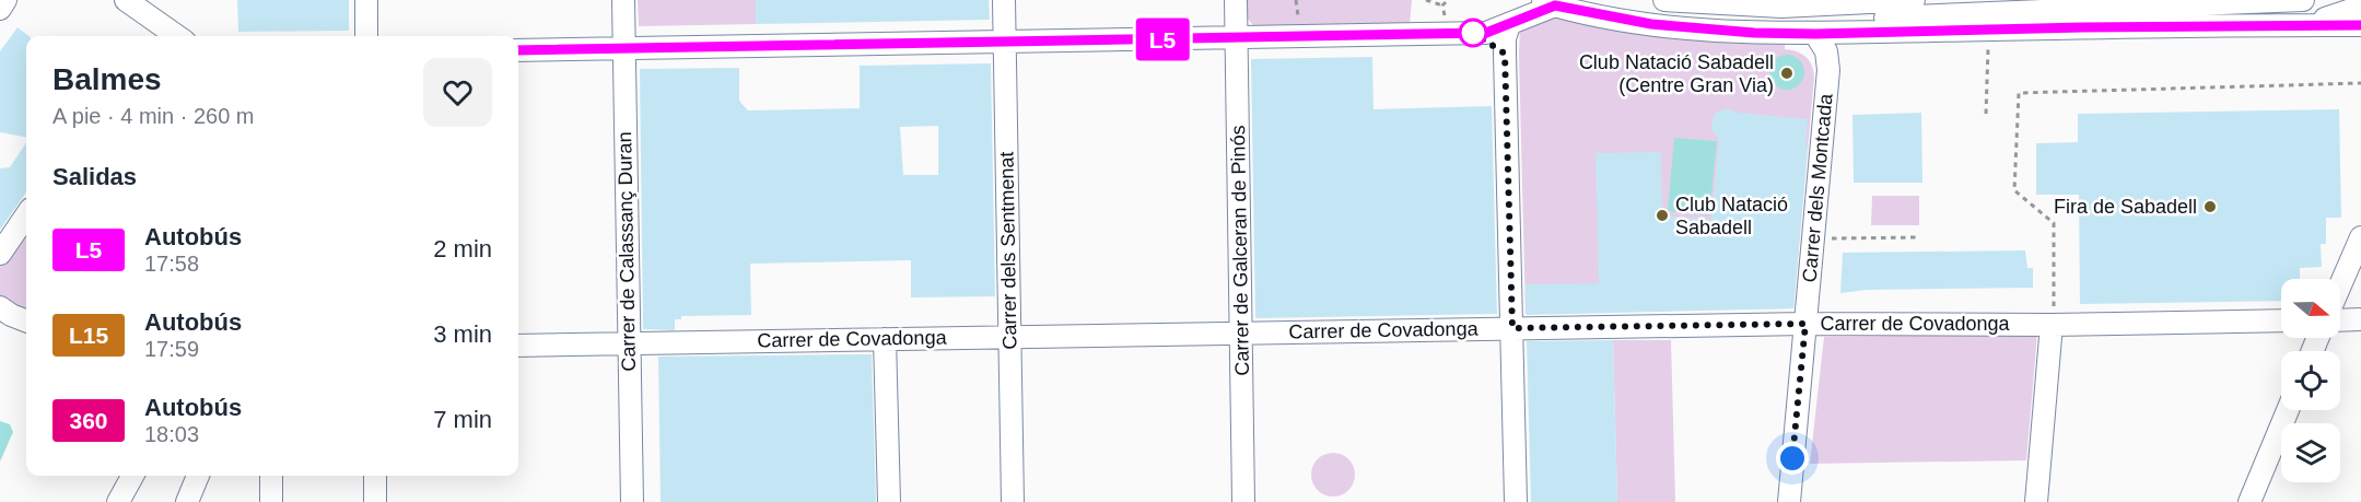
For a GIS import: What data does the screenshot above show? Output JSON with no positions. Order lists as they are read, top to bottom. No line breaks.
{"streets":{"street":["Carrer dels Montcada","Carrer dels Sentmenat","Carrer de Galceran de Pinós","Carrer de Calassanç Duran","Carrer de Covadonga"]},"crossings":[["Carrer dels Montcada","Carrer de Covadonga"],["Carrer dels Sentmenat","Carrer de Covadonga"],["Carrer de Galceran de Pinós","Carrer de Covadonga"],["Carrer de Calassanç Duran","Carrer de Covadonga"]],"places":["Club Natació Sabadell (Centre Gran Via)","Fira de Sabadell","Club Natació Sabadell"],"lines":["bus line L5"],"north":"right","page":{"on_map":"L5","heading":[["Balmes","A pie · 4 min · 260 m"],"Salidas"],"list":[{"mark":"L5","name":"Autobús","note":"17:58","value":"2 min"},{"mark":"L15","name":"Autobús","note":"17:59","value":"3 min"},{"mark":"360","name":"Autobús","note":"18:03","value":"7 min"}]}}
